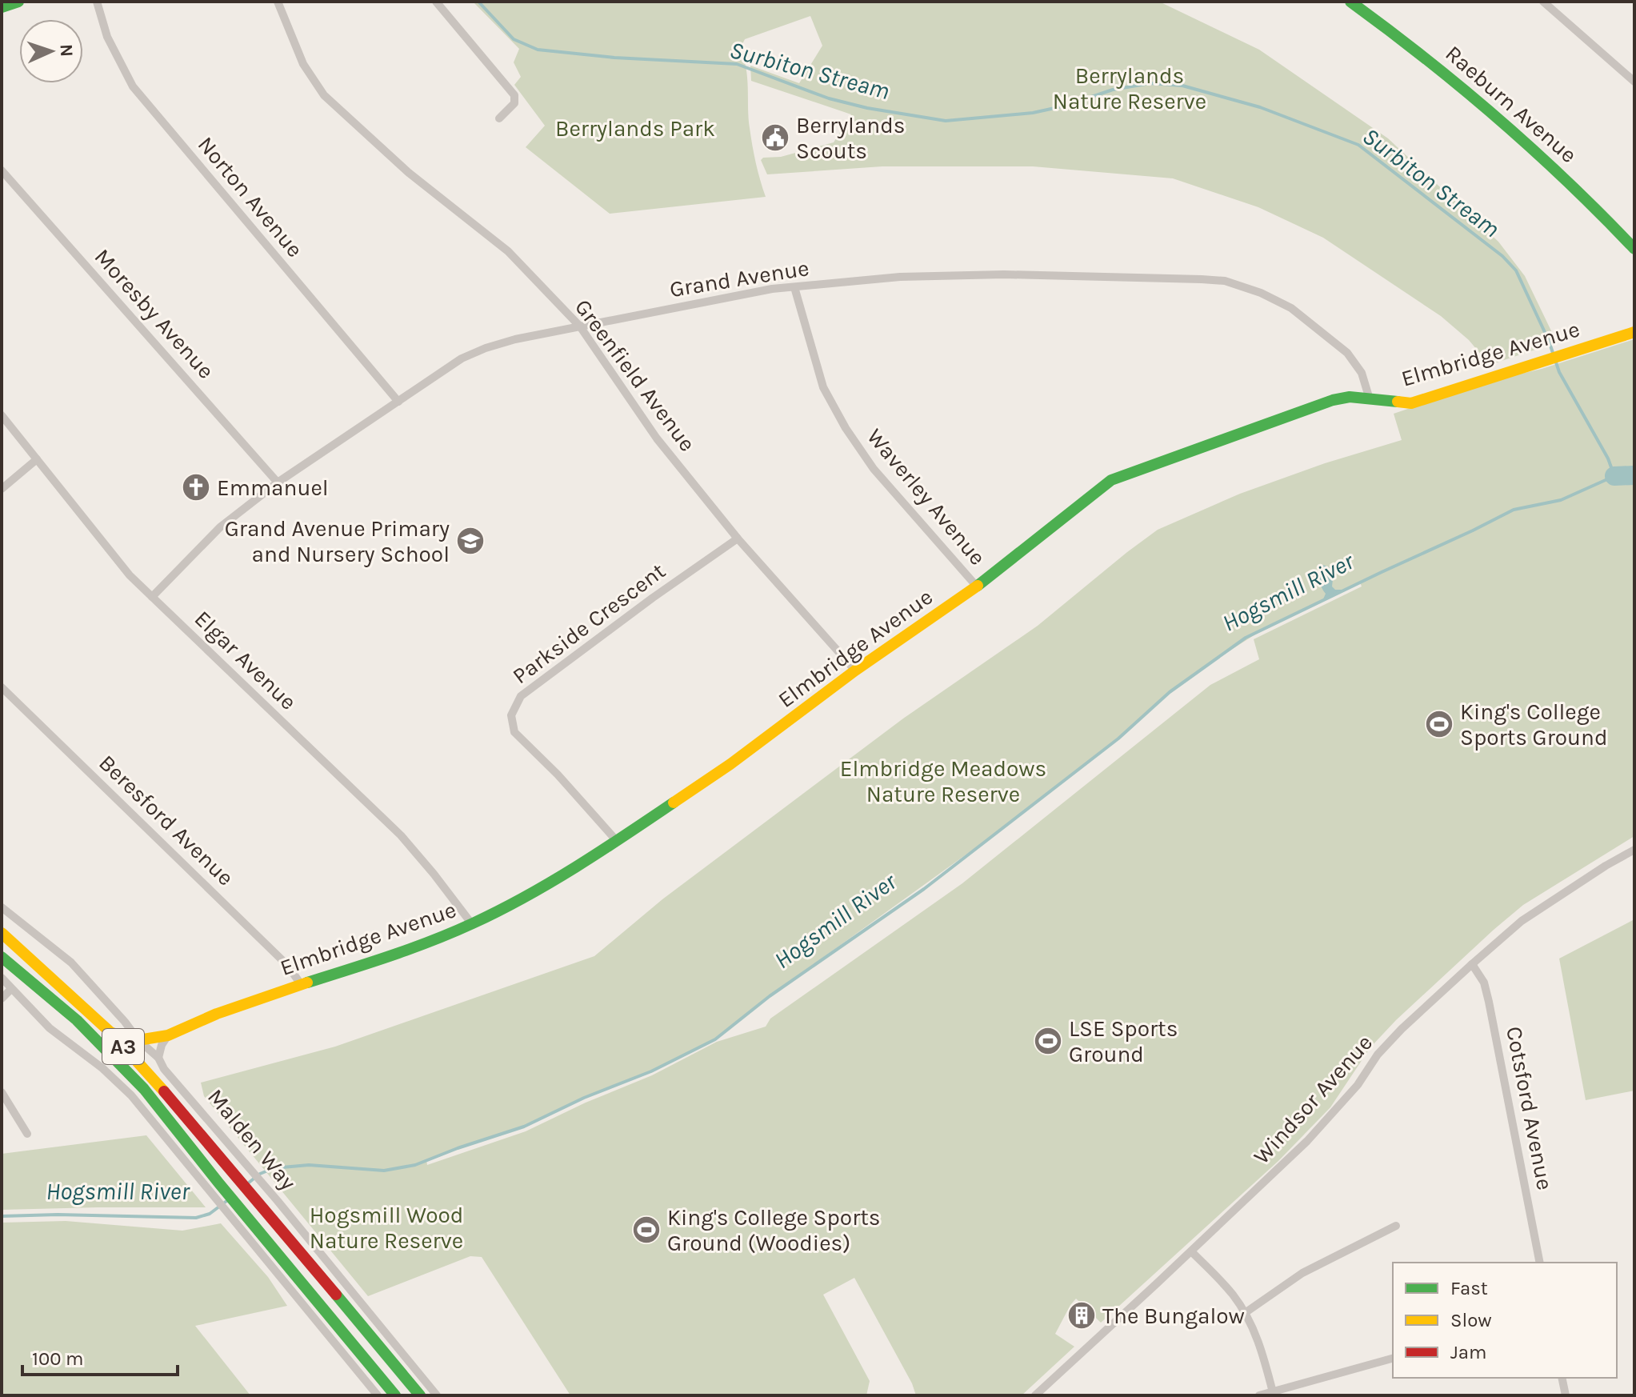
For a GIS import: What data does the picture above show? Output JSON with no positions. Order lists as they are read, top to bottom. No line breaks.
{"streets":{"main road":["Raeburn Avenue","Elmbridge Avenue","A3","Malden Way"],"street":["Norton Avenue","Grand Avenue","Moresby Avenue","Greenfield Avenue","Waverley Avenue","Parkside Crescent","Elgar Avenue","Beresford Avenue","Windsor Avenue","Cotsford Avenue"]},"crossings":[["Norton Avenue","Grand Avenue"],["Grand Avenue","Moresby Avenue"],["Grand Avenue","Elmbridge Avenue"],["Grand Avenue","Greenfield Avenue"],["Grand Avenue","Waverley Avenue"],["Grand Avenue","Elgar Avenue"],["Elmbridge Avenue","Greenfield Avenue"],["Elmbridge Avenue","Waverley Avenue"],["Elmbridge Avenue","Parkside Crescent"],["Elmbridge Avenue","Elgar Avenue"],["Elmbridge Avenue","Beresford Avenue"],["Elmbridge Avenue","A3"],["Elmbridge Avenue","Malden Way"],["Greenfield Avenue","Parkside Crescent"],["A3","Malden Way"],["Windsor Avenue","Cotsford Avenue"]],"water":["Surbiton Stream","Hogsmill River"],"parks":["Berrylands Nature Reserve","Berrylands Park","Elmbridge Meadows Nature Reserve","Hogsmill Wood Nature Reserve"],"places":{"public building":["Berrylands Scouts"],"church":["Emmanuel"],"school or university":["Grand Avenue Primary and Nursery School"],"sports":["King's College Sports Ground","LSE Sports Ground","King's College Sports Ground (Woodies)"],"building":["The Bungalow"]},"legend":["Fast","Slow","Jam"],"scale_bar":"100 m","north":"right"}
